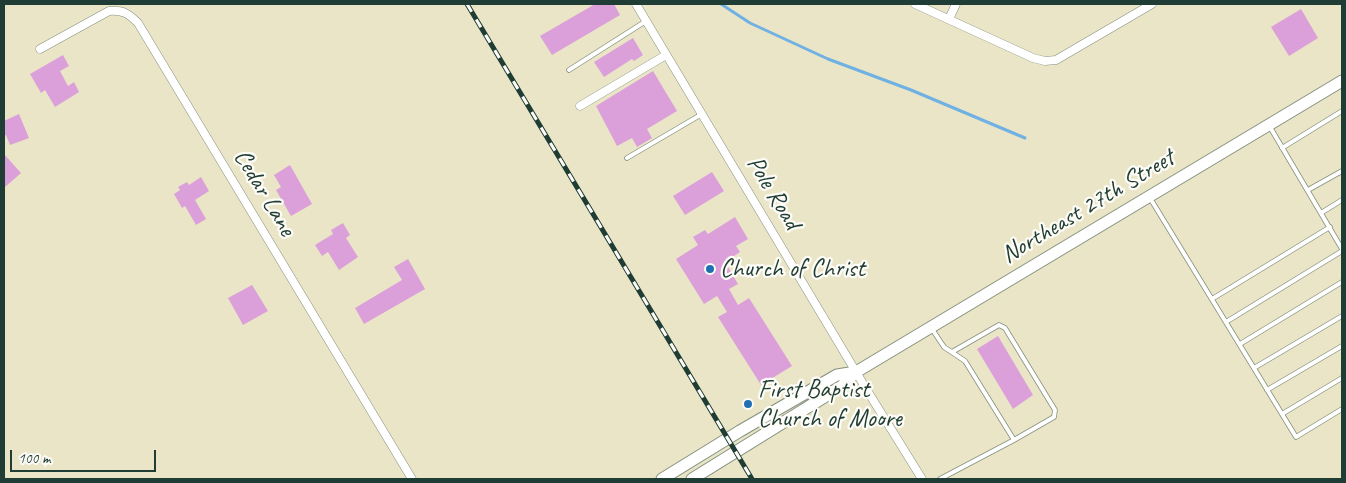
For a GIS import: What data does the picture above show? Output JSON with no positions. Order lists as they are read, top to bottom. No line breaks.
{"streets":{"main road":["Northeast 27th Street"],"street":["Cedar Lane","Pole Road"]},"crossings":[["Pole Road","Northeast 27th Street"]],"places":["Church of Christ","First Baptist Church of Moore"],"scale_bar":"100 m"}
